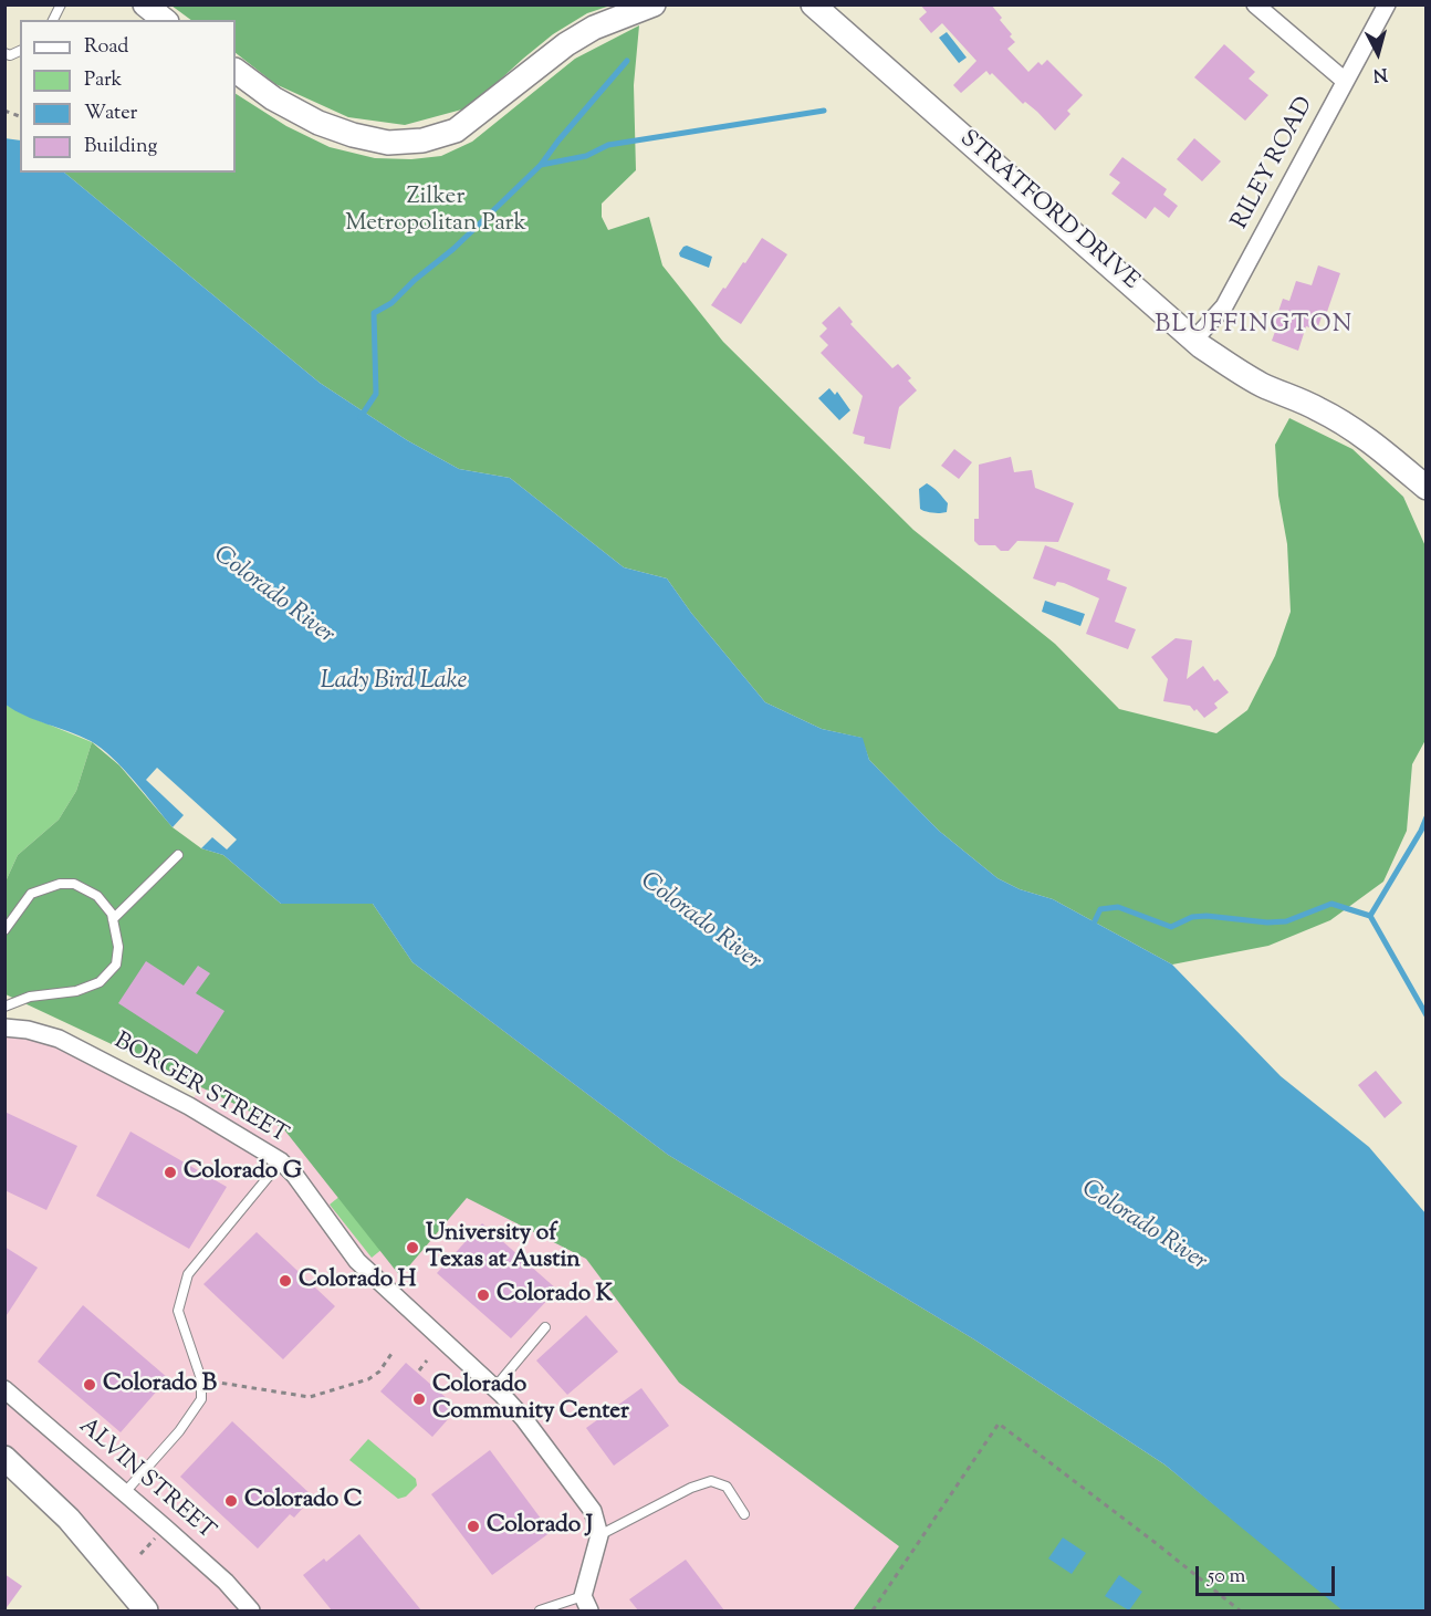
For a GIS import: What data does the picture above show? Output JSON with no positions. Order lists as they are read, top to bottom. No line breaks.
{"streets":{"street":["RILEY ROAD","STRATFORD DRIVE","BORGER STREET","ALVIN STREET"]},"crossings":[["RILEY ROAD","STRATFORD DRIVE"]],"districts":["BLUFFINGTON"],"water":["Colorado River","Lady Bird Lake"],"parks":["Zilker Metropolitan Park"],"places":["Colorado G","University of Texas at Austin","Colorado H","Colorado K","Colorado B","Colorado Community Center","Colorado C","Colorado J"],"legend":["Road","Park","Water","Building"],"scale_bar":"50 m","north":"bottom"}
